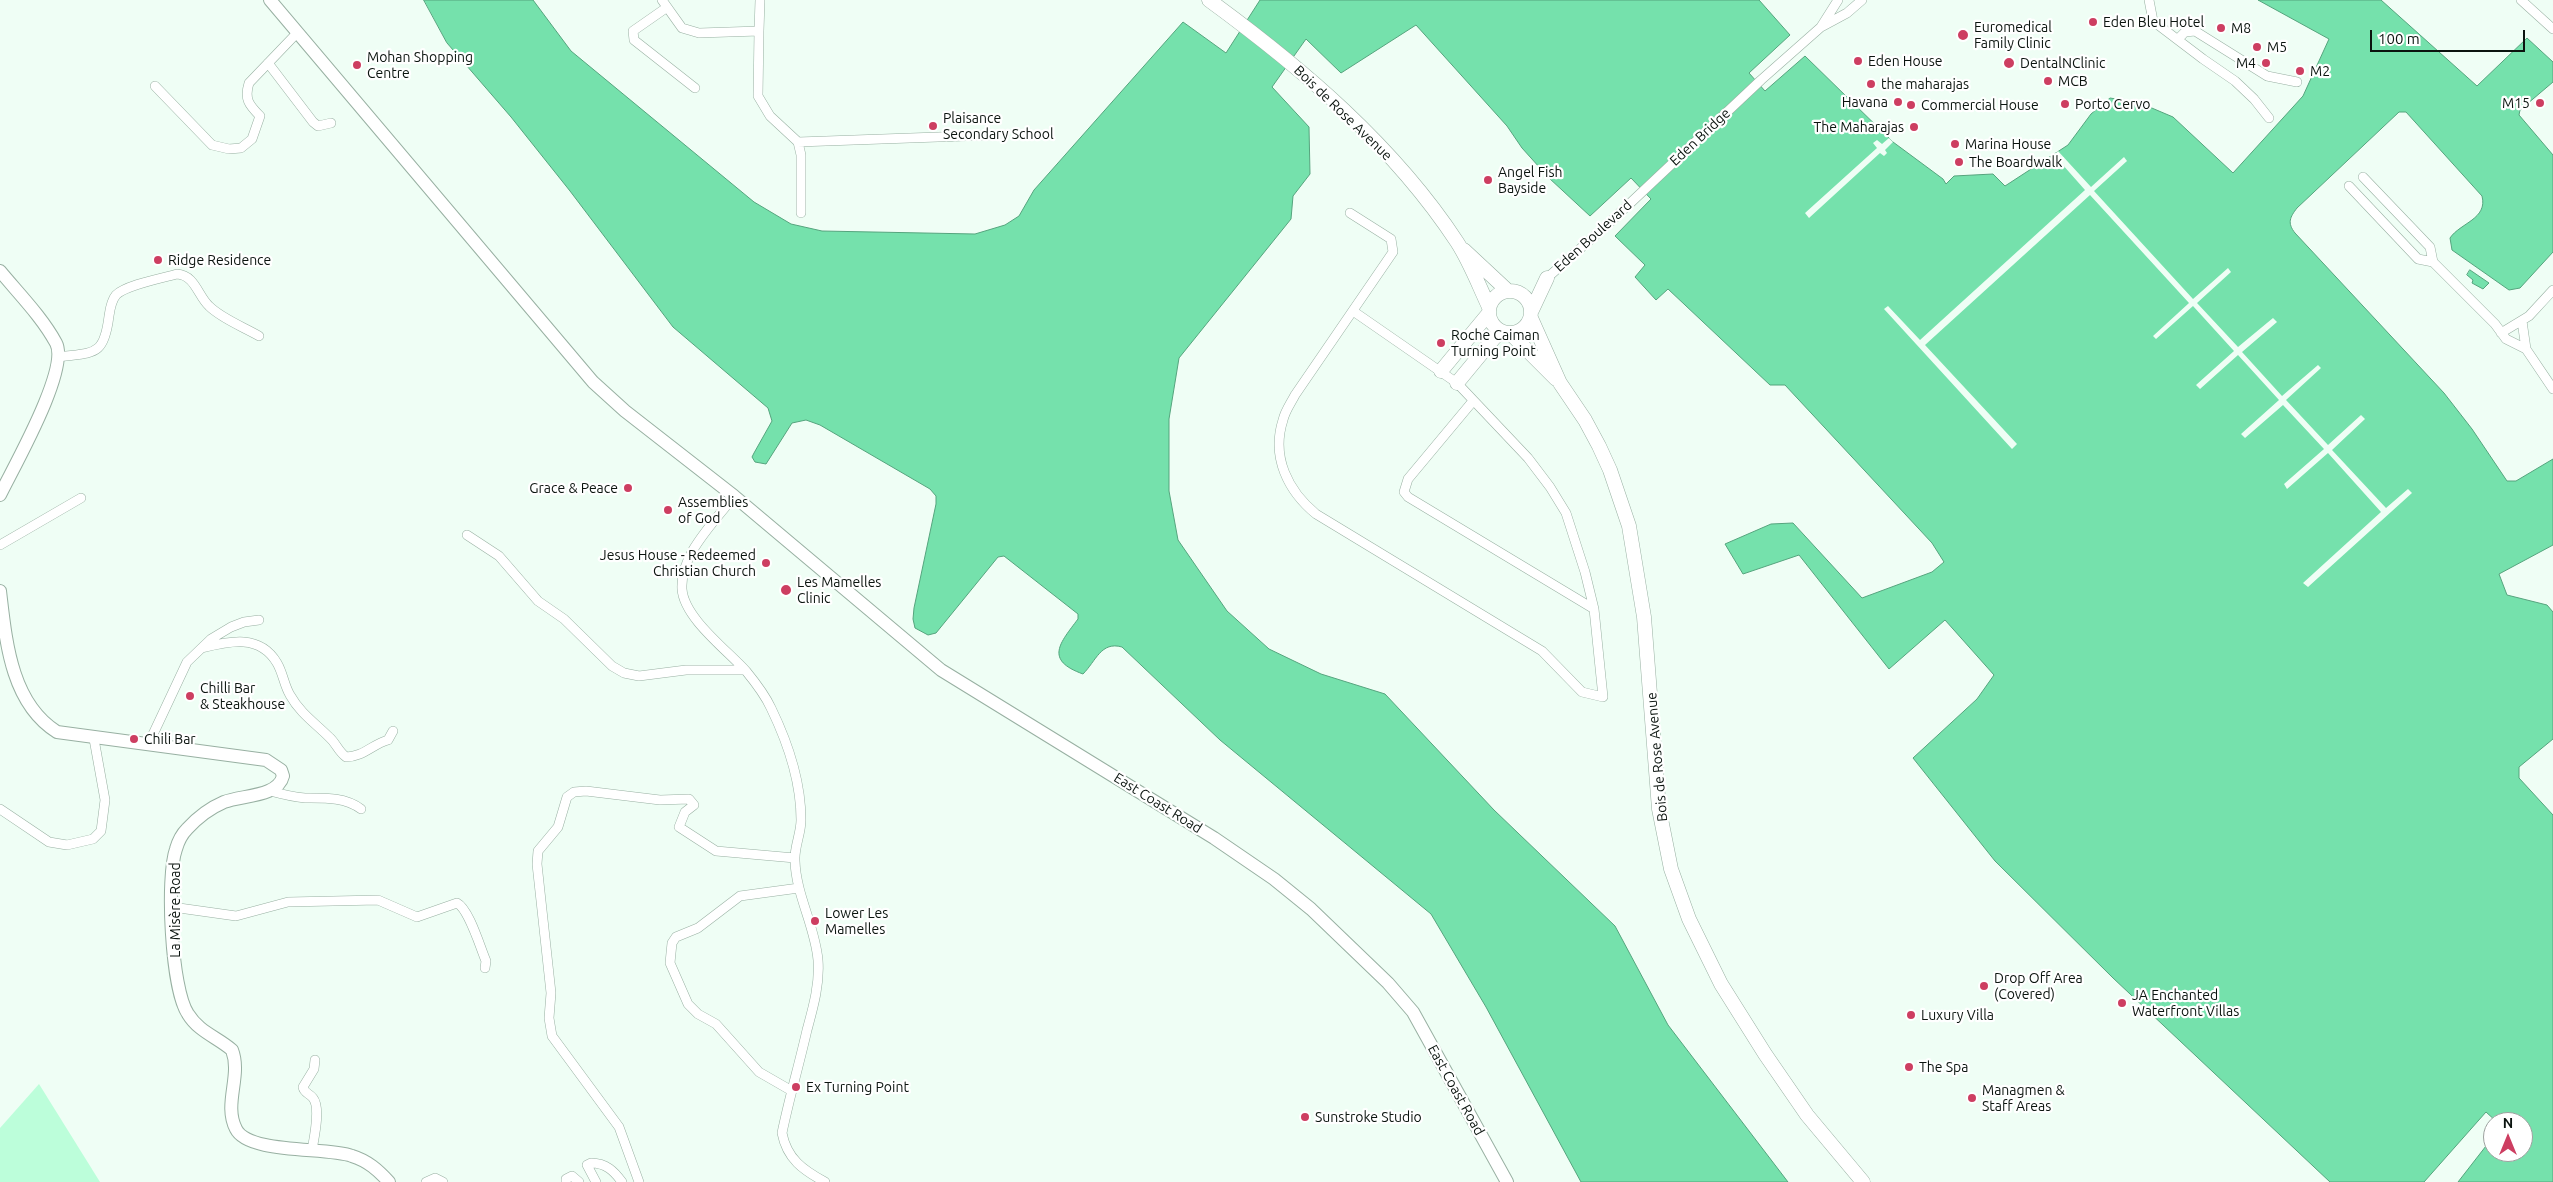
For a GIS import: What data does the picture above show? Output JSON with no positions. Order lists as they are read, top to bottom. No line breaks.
{"streets":{"main road":["Bois de Rose Avenue","East Coast Road","La Misère Road"],"street":["Eden Bridge","Eden Boulevard"]},"crossings":[["Eden Bridge","Eden Boulevard"]],"places":["Eden Bleu Hotel","M8","Euromedical Family Clinic","M5","Eden House","DentalNClinic","M4","Mohan Shopping Centre","M2","MCB","the maharajas","Havana","M15","Porto Cervo","Commercial House","Plaisance Secondary School","The Maharajas","Marina House","The Boardwalk","Angel Fish Bayside","Ridge Residence","Roche Caiman Turning Point","Grace & Peace","Assemblies of God","Jesus House - Redeemed Christian Church","Les Mamelles Clinic","Chilli Bar & Steakhouse","Chili Bar","Lower Les Mamelles","Drop Off Area (Covered)","JA Enchanted Waterfront Villas","Luxury Villa","The Spa","Ex Turning Point","Managmen & Staff Areas","Sunstroke Studio"],"scale_bar":"100 m","north":"top"}
